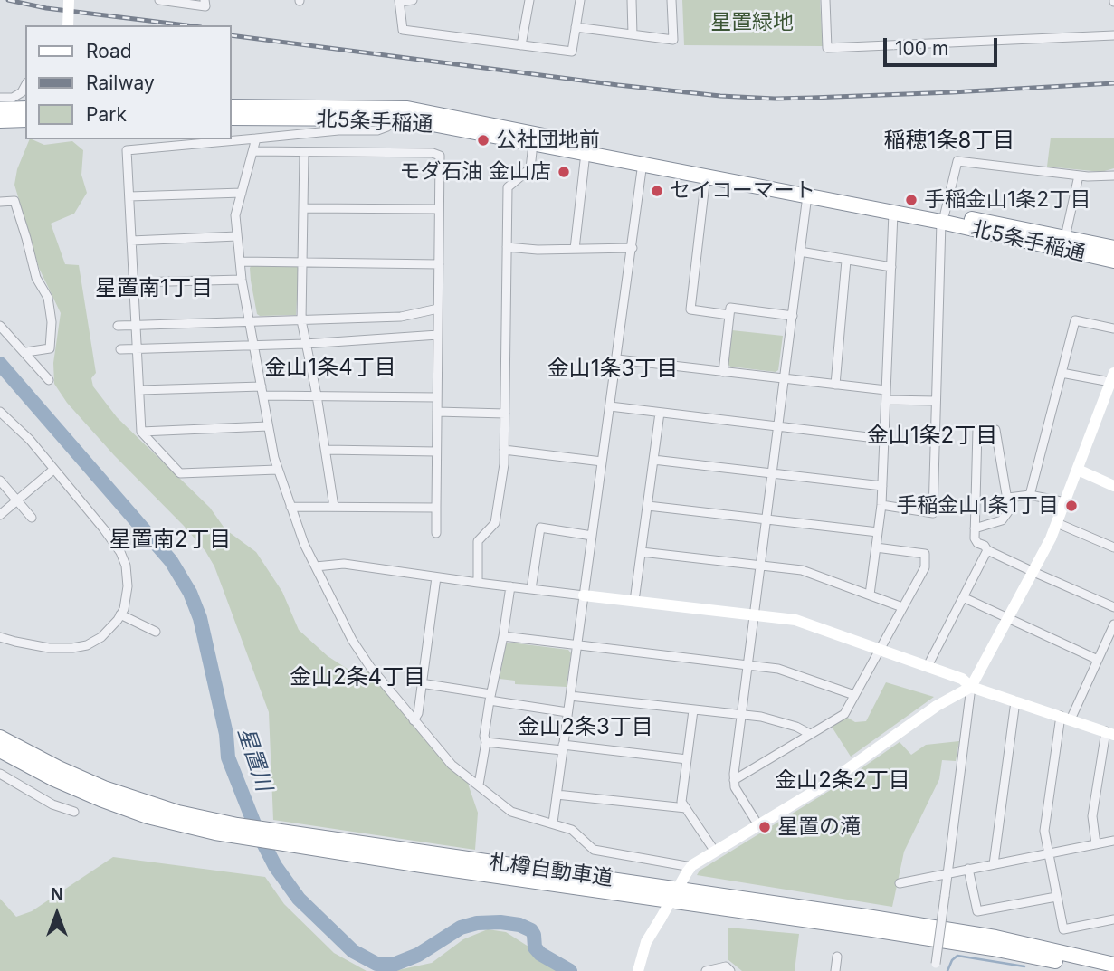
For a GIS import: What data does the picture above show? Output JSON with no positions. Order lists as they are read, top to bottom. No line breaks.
{"streets":{"highway":["北5条手稲通","札樽自動車道"]},"districts":["稲穂1条8丁目","星置南1丁目","金山1条4丁目","金山1条3丁目","金山1条2丁目","星置南2丁目","金山2条4丁目","金山2条3丁目","金山2条2丁目"],"water":["星置川"],"parks":["星置緑地"],"places":["公社団地前","モダ石油 金山店","セイコーマート","手稲金山1条2丁目","手稲金山1条1丁目","星置の滝"],"legend":["Road","Railway","Park"],"scale_bar":"100 m","north":"top"}
